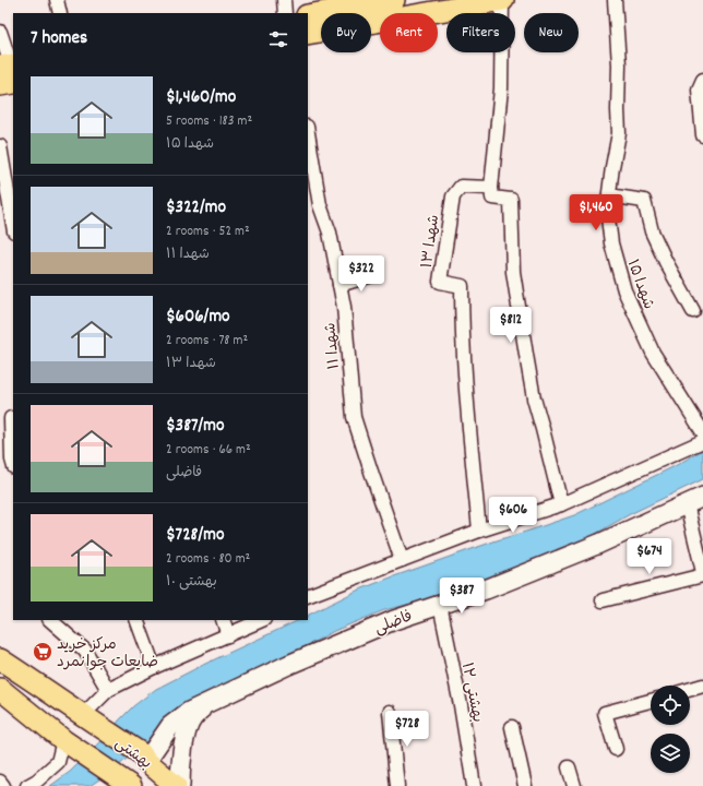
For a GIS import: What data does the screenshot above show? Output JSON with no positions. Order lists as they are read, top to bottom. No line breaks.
{"streets":{"main road":["فاضلی","بهشتی"],"street":["شهدا ۱۳","شهدا ۱۵","شهدا ۱۱","بهشتی ۱۲"]},"crossings":[["فاضلی","بهشتی ۱۲"],["فاضلی","بهشتی"]],"places":{"supermarket":["مرکز خرید ضایعات جوانمرد"]},"page":{"chip":["Buy","Rent","Filters","New"],"heading":"7 homes","list":[{"name":"$1,460/mo","note":"5 rooms · 183 m² · شهدا ۱۵"},{"name":"$322/mo","note":"2 rooms · 52 m² · شهدا ۱۱"},{"name":"$606/mo","note":"2 rooms · 78 m² · شهدا ۱۳"},{"name":"$387/mo","note":"2 rooms · 66 m² · فاضلی"},{"name":"$728/mo","note":"2 rooms · 80 m² · بهشتی ۱۰"}],"price":["$1,460","$322","$812","$606","$674","$387","$728"]}}
